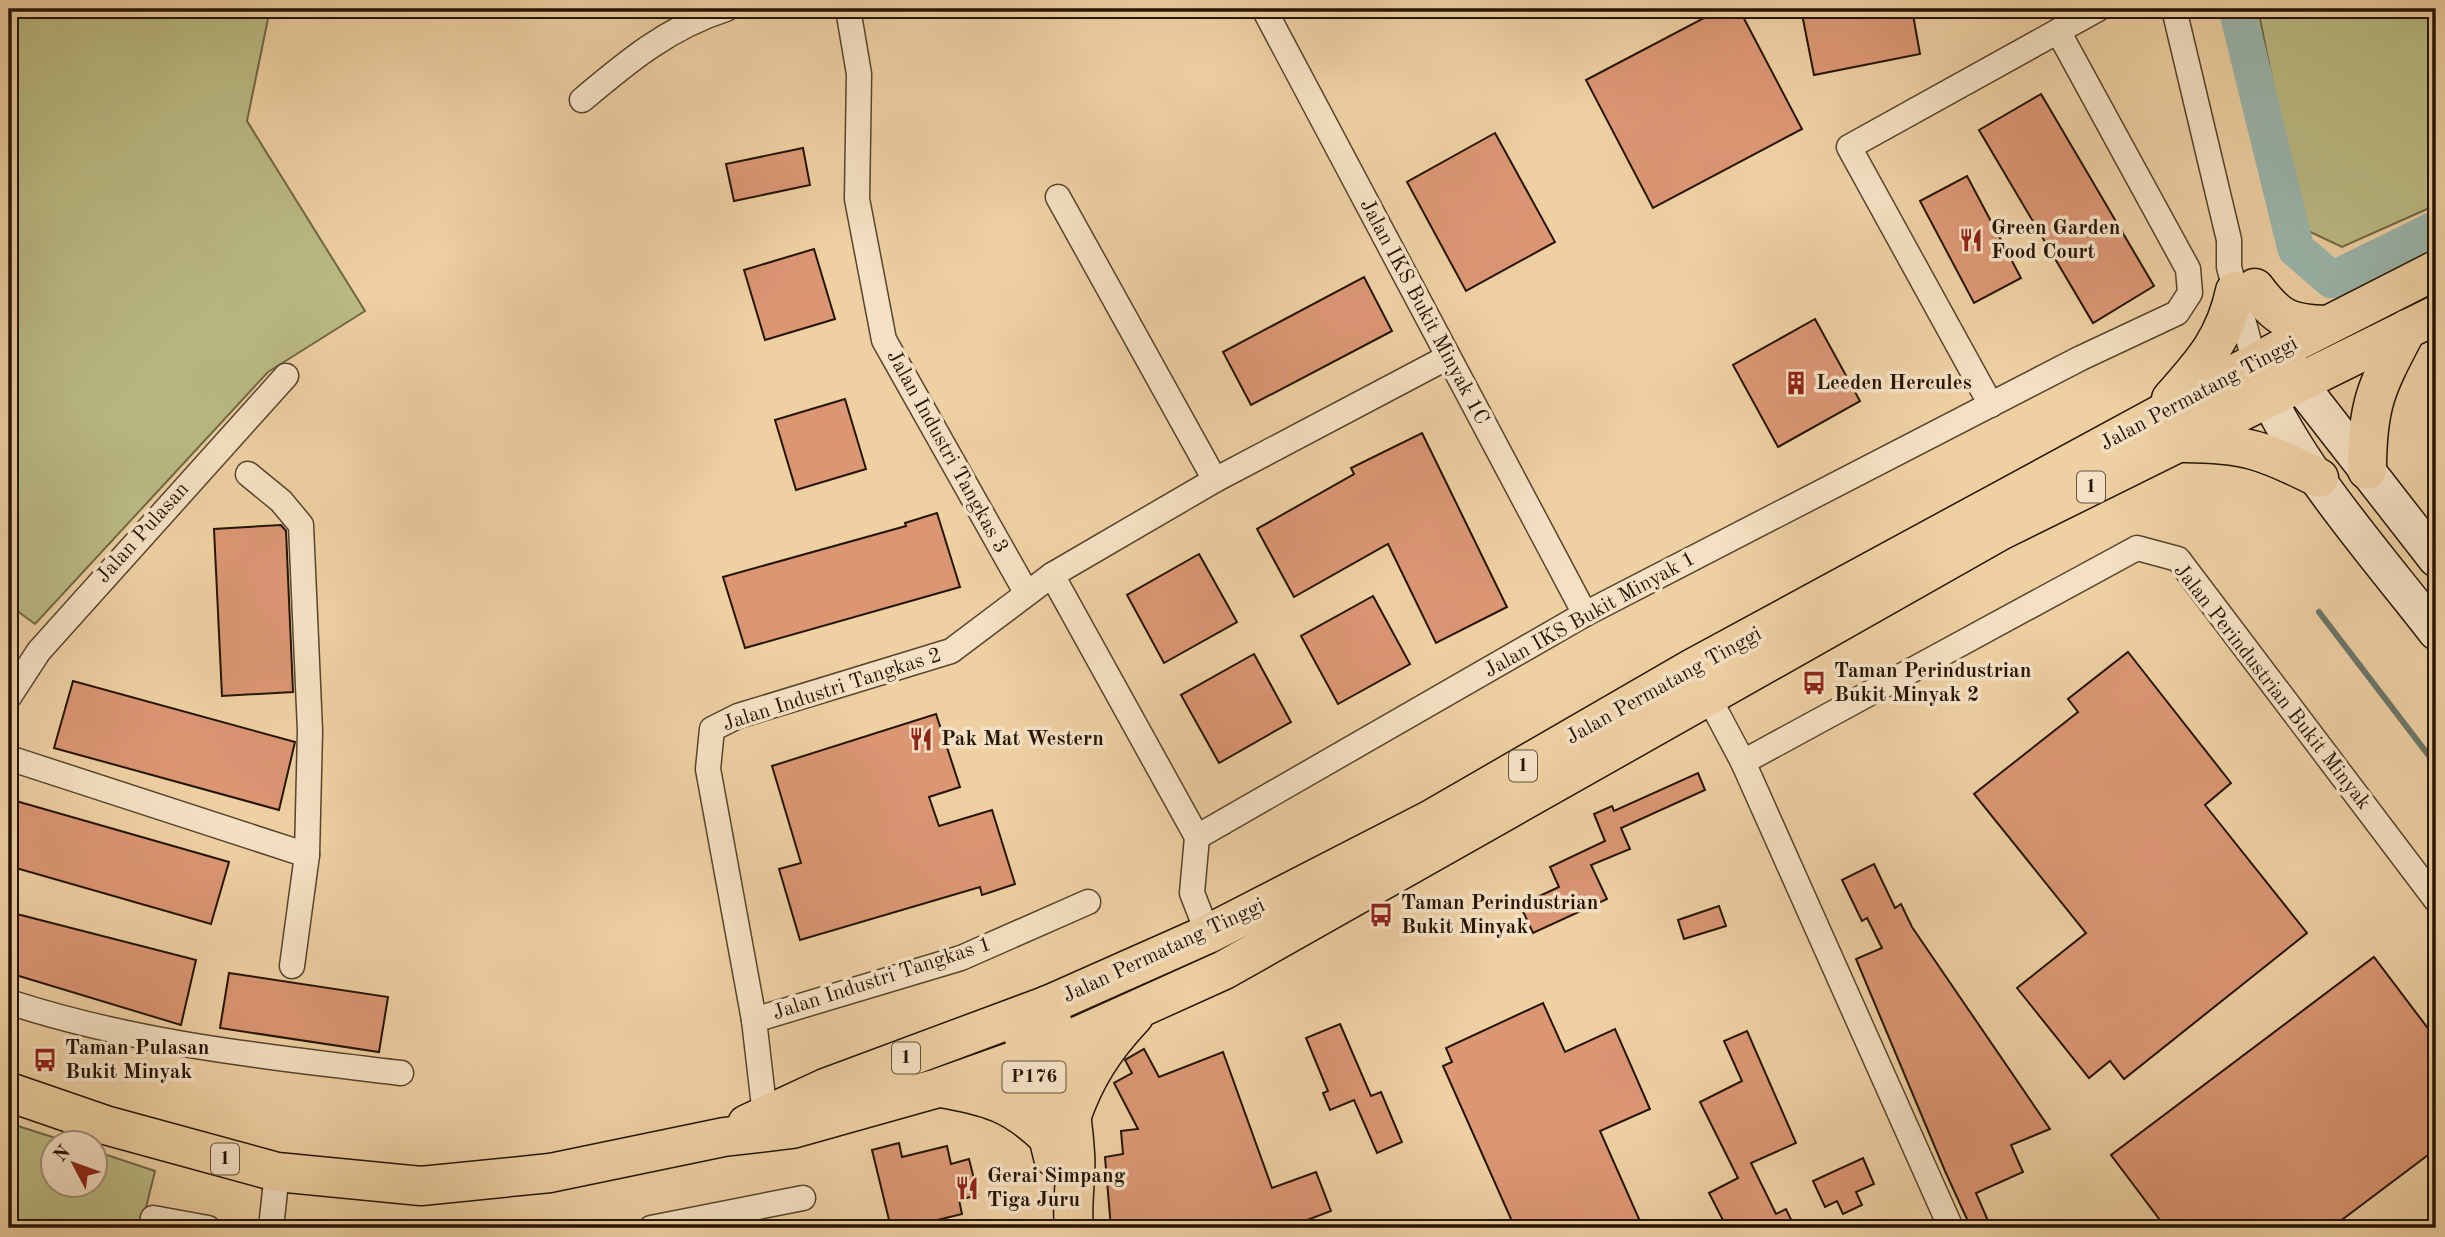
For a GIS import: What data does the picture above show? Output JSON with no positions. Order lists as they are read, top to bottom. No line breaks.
{"streets":{"main road":["Jalan Permatang Tinggi","1","P176"],"street":["Jalan IKS Bukit Minyak 1C","Jalan Industri Tangkas 3","Jalan Pulasan","Jalan IKS Bukit Minyak 1","Jalan Perindustrian Bukit Minyak","Jalan Industri Tangkas 2","Jalan Industri Tangkas 1"]},"crossings":[["Jalan IKS Bukit Minyak 1C","Jalan IKS Bukit Minyak 1"],["Jalan IKS Bukit Minyak 1C","Jalan Industri Tangkas 2"],["Jalan Permatang Tinggi","P176"],["Jalan Industri Tangkas 3","Jalan Industri Tangkas 2"],["Jalan Industri Tangkas 2","Jalan Industri Tangkas 1"]],"places":{"restaurant":["Green Garden Food Court","Pak Mat Western","Gerai Simpang Tiga Juru"],"building":["Leeden Hercules"],"bus stop":["Taman Perindustrian Bukit Minyak 2","Taman Perindustrian Bukit Minyak","Taman Pulasan Bukit Minyak"]},"north":"top left"}
